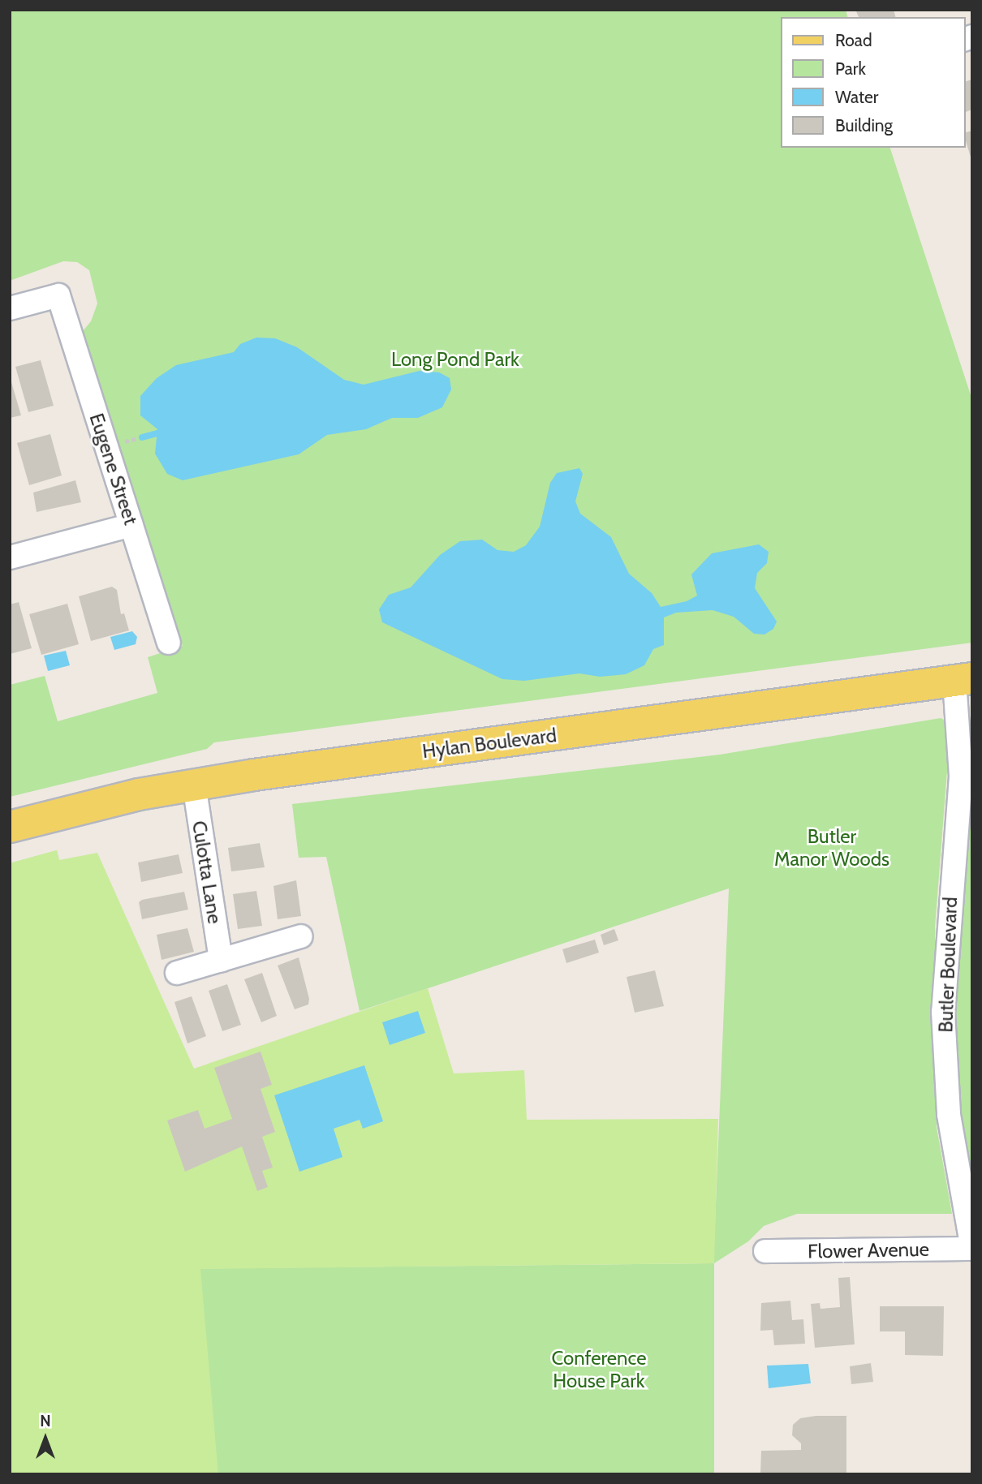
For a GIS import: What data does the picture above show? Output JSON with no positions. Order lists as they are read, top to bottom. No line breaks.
{"streets":{"main road":["Hylan Boulevard"],"street":["Eugene Street","Culotta Lane","Butler Boulevard","Flower Avenue"]},"crossings":[["Hylan Boulevard","Culotta Lane"],["Hylan Boulevard","Butler Boulevard"],["Butler Boulevard","Flower Avenue"]],"parks":["Long Pond Park","Butler Manor Woods","Conference House Park"],"legend":["Road","Park","Water","Building"],"north":"top"}
